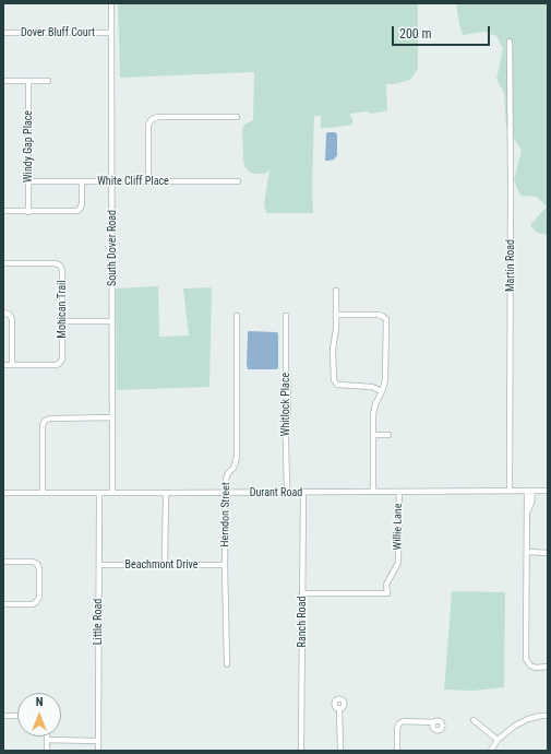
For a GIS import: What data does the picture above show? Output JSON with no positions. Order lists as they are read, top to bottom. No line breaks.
{"streets":{"street":["Dover Bluff Court","Windy Gap Place","White Cliff Place","South Dover Road","Martin Road","Mohican Trail","Whitlock Place","Durant Road","Herndon Street","Willie Lane","Beachmont Drive","Little Road","Ranch Road"]},"crossings":[["Dover Bluff Court","South Dover Road"],["Windy Gap Place","White Cliff Place"],["White Cliff Place","South Dover Road"],["South Dover Road","Durant Road"],["Martin Road","Durant Road"],["Whitlock Place","Durant Road"],["Durant Road","Herndon Street"],["Durant Road","Willie Lane"],["Durant Road","Little Road"],["Durant Road","Ranch Road"],["Herndon Street","Beachmont Drive"],["Willie Lane","Ranch Road"],["Beachmont Drive","Little Road"]],"scale_bar":"200 m","north":"top"}
